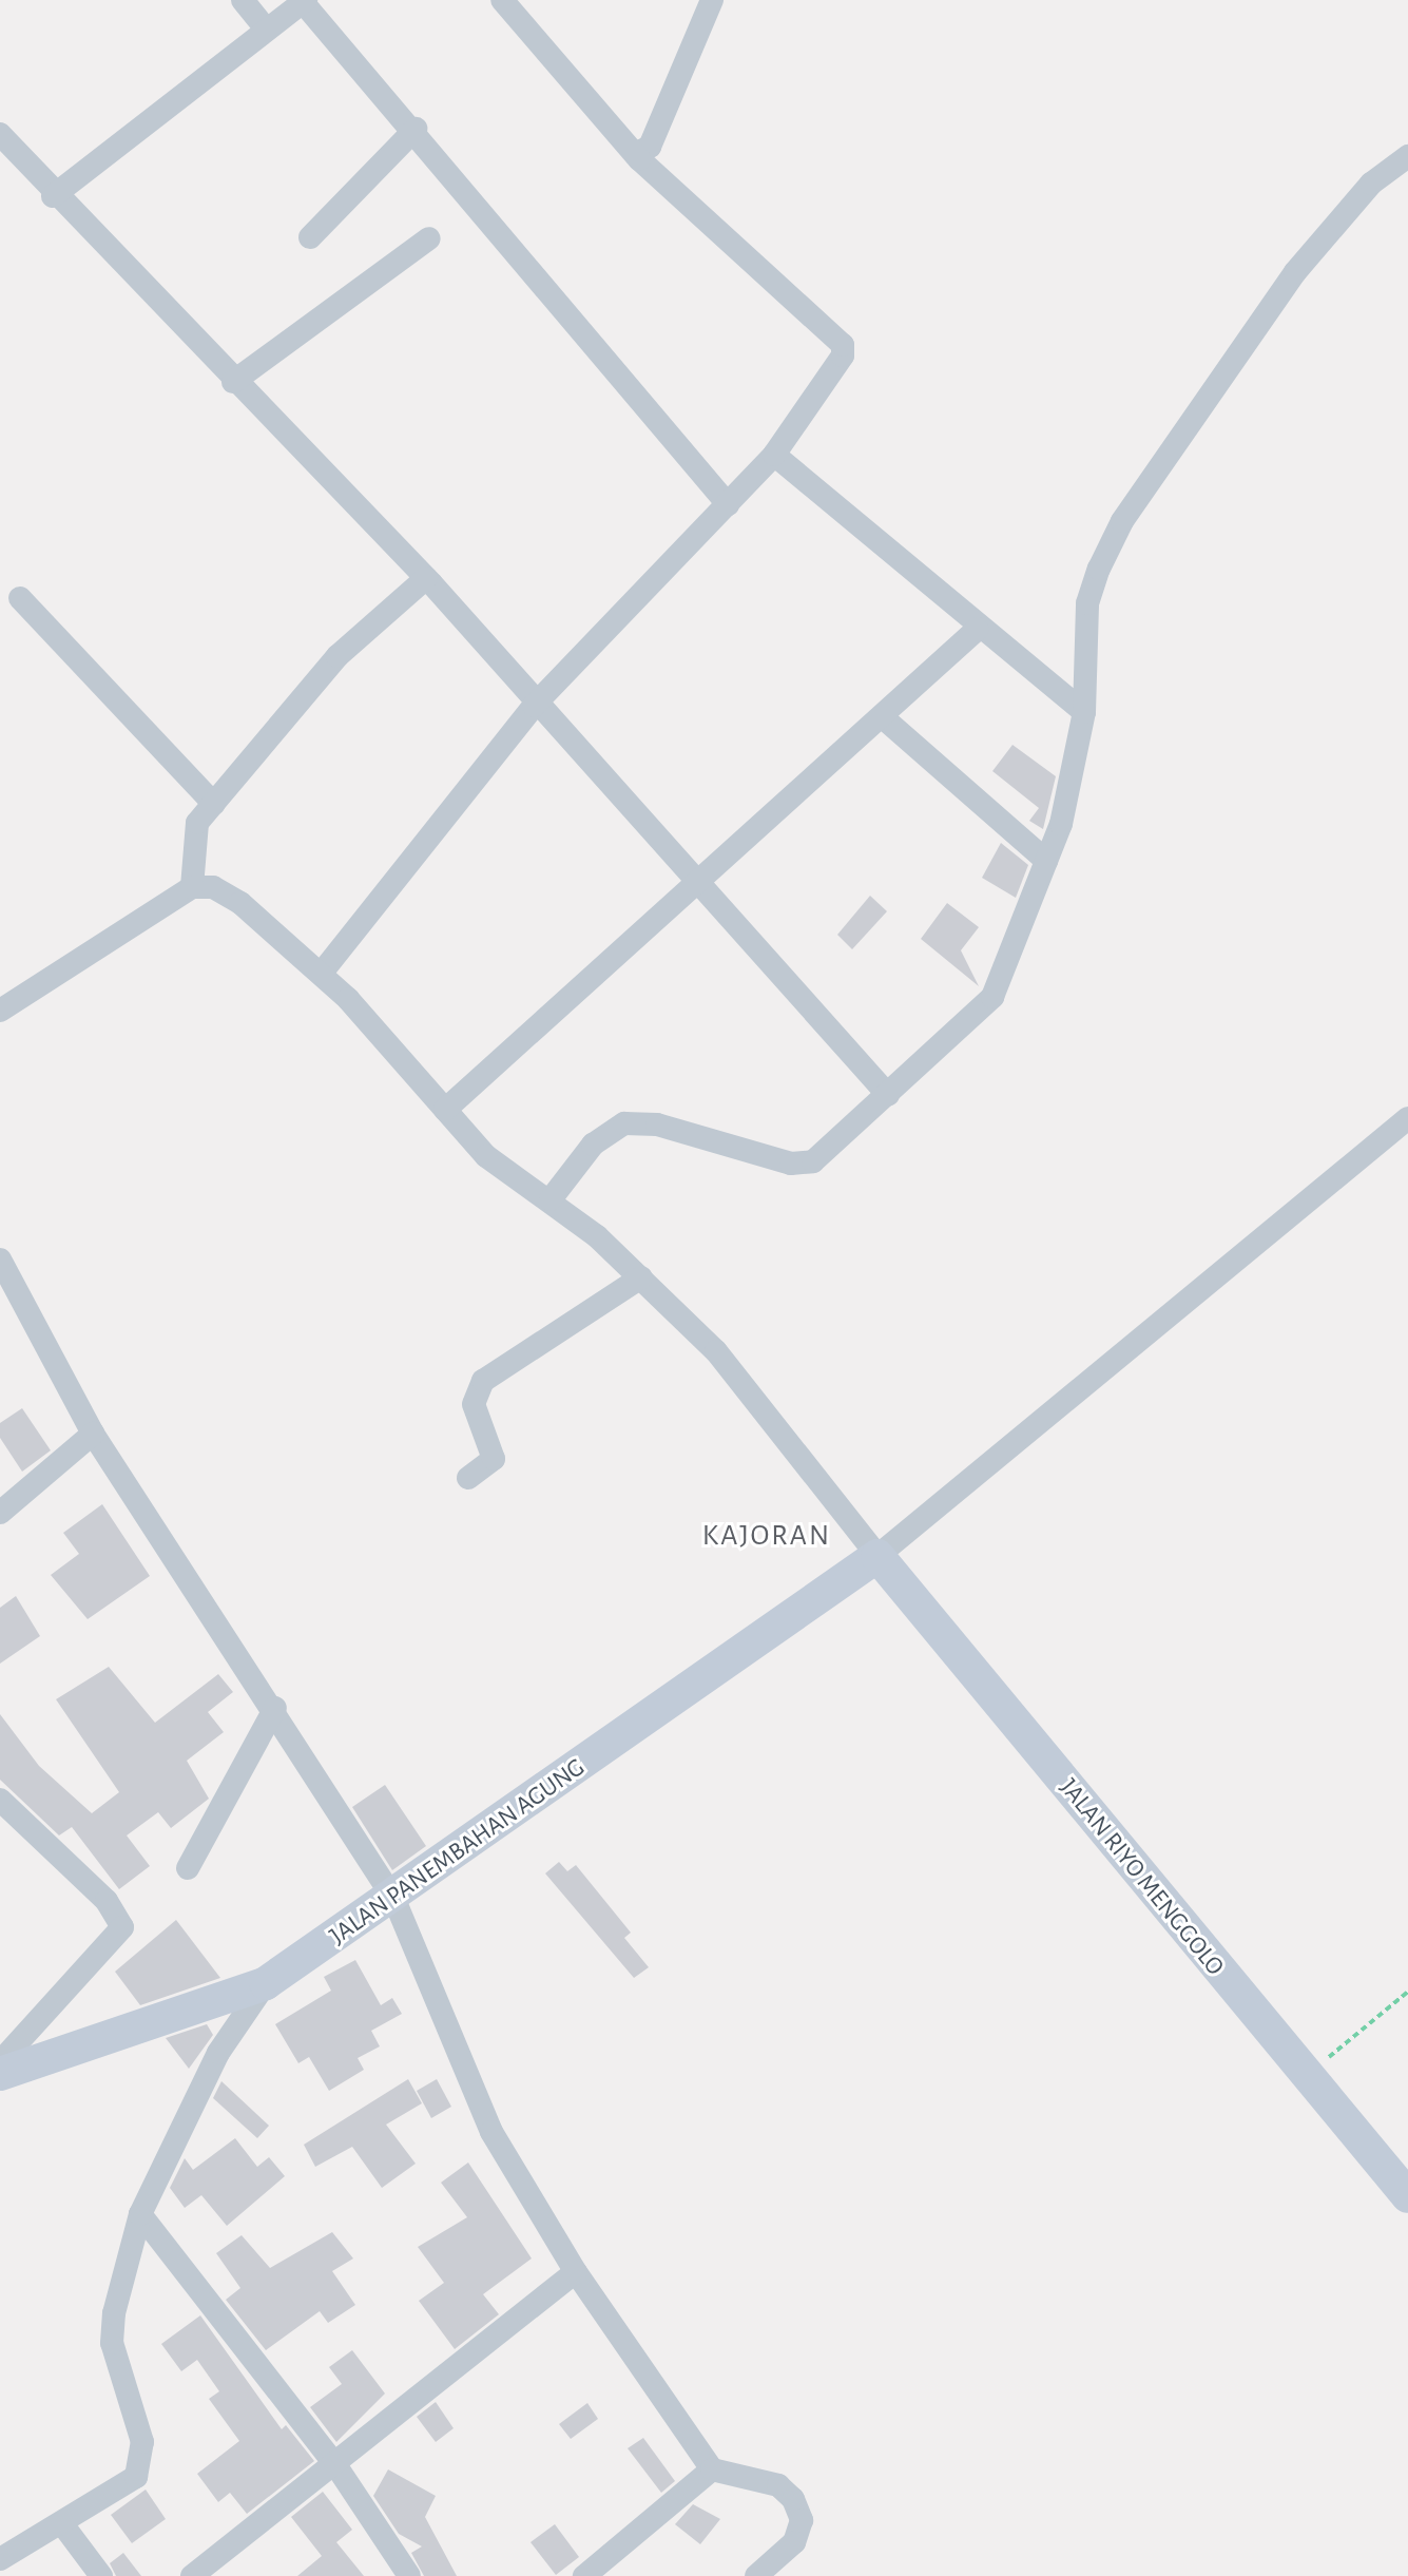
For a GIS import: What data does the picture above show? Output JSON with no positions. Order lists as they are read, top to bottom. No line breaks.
{"streets":{"street":["JALAN PANEMBAHAN AGUNG","JALAN RIYO MENGGOLO"]},"crossings":[["JALAN PANEMBAHAN AGUNG","JALAN RIYO MENGGOLO"]],"districts":["KAJORAN"]}
